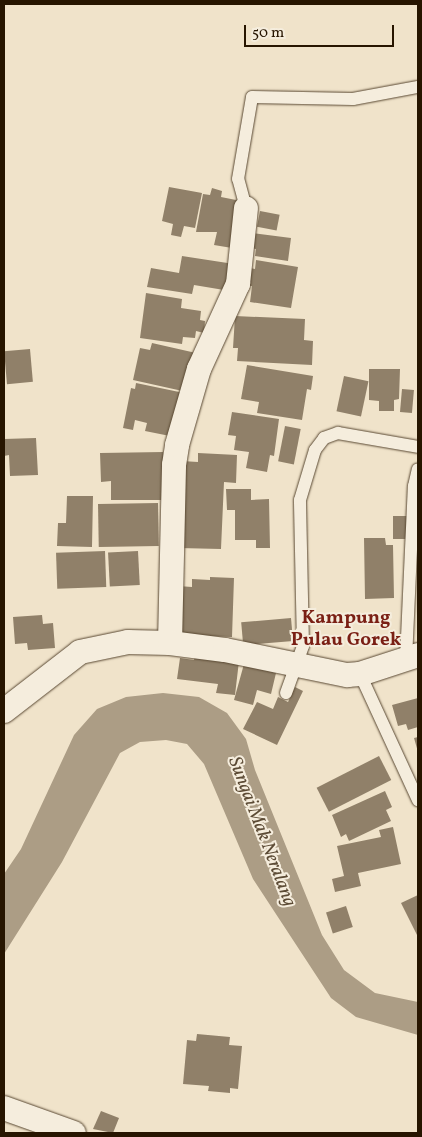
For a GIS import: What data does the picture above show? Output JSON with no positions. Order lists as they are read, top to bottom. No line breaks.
{"districts":["Kampung Pulau Gorek"],"water":["Sungai Mak Neralang"],"scale_bar":"50 m"}
